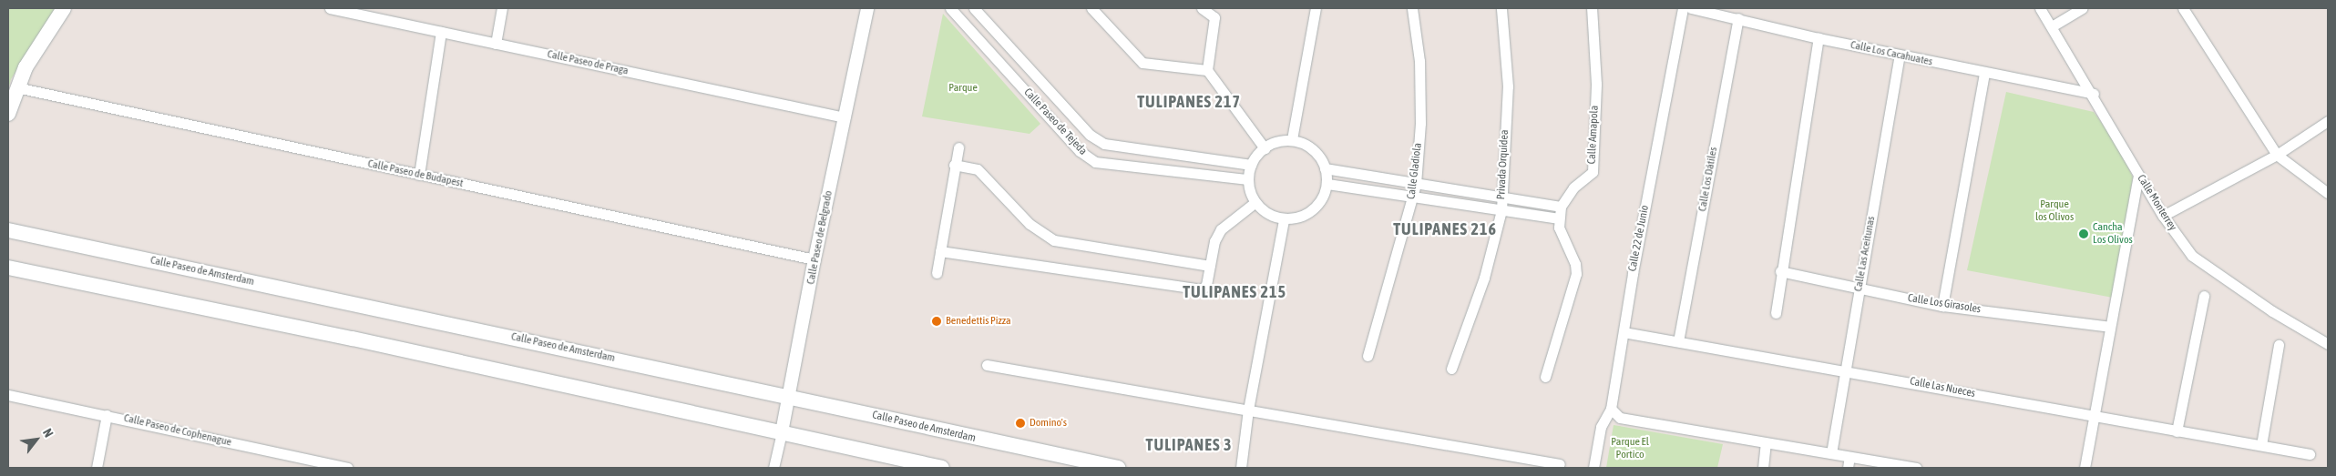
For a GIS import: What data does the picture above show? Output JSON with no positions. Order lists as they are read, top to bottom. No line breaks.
{"streets":{"main road":["Calle Paseo de Amsterdam"],"street":["Calle Los Cacahuates","Calle Paseo de Praga","Calle Paseo de Tejeda","Calle Amapola","Privada Orquídea","Calle Gladiola","Calle Paseo de Budapest","Calle Los Dátiles","Calle Monterrey","Calle Paseo de Belgrado","Calle 22 de Junio","Calle Las Aceitunas","Calle Los Girasoles","Calle Las Nueces","Calle Paseo de Cophenague"]},"crossings":[["Calle Los Cacahuates","Calle Los Dátiles"],["Calle Los Cacahuates","Calle Monterrey"],["Calle Los Cacahuates","Calle Las Aceitunas"],["Calle Paseo de Praga","Calle Paseo de Belgrado"],["Calle Paseo de Budapest","Calle Paseo de Belgrado"],["Calle Los Dátiles","Calle Las Nueces"],["Calle Paseo de Belgrado","Calle Paseo de Amsterdam"],["Calle 22 de Junio","Calle Las Nueces"],["Calle Las Aceitunas","Calle Los Girasoles"],["Calle Las Aceitunas","Calle Las Nueces"]],"districts":["TULIPANES 217","TULIPANES 216","TULIPANES 215","TULIPANES 3"],"parks":["Parque","Parque los Olivos","Parque El Portico"],"places":["Cancha Los Olivos","Benedettis Pizza","Domino's"],"north":"top right"}
